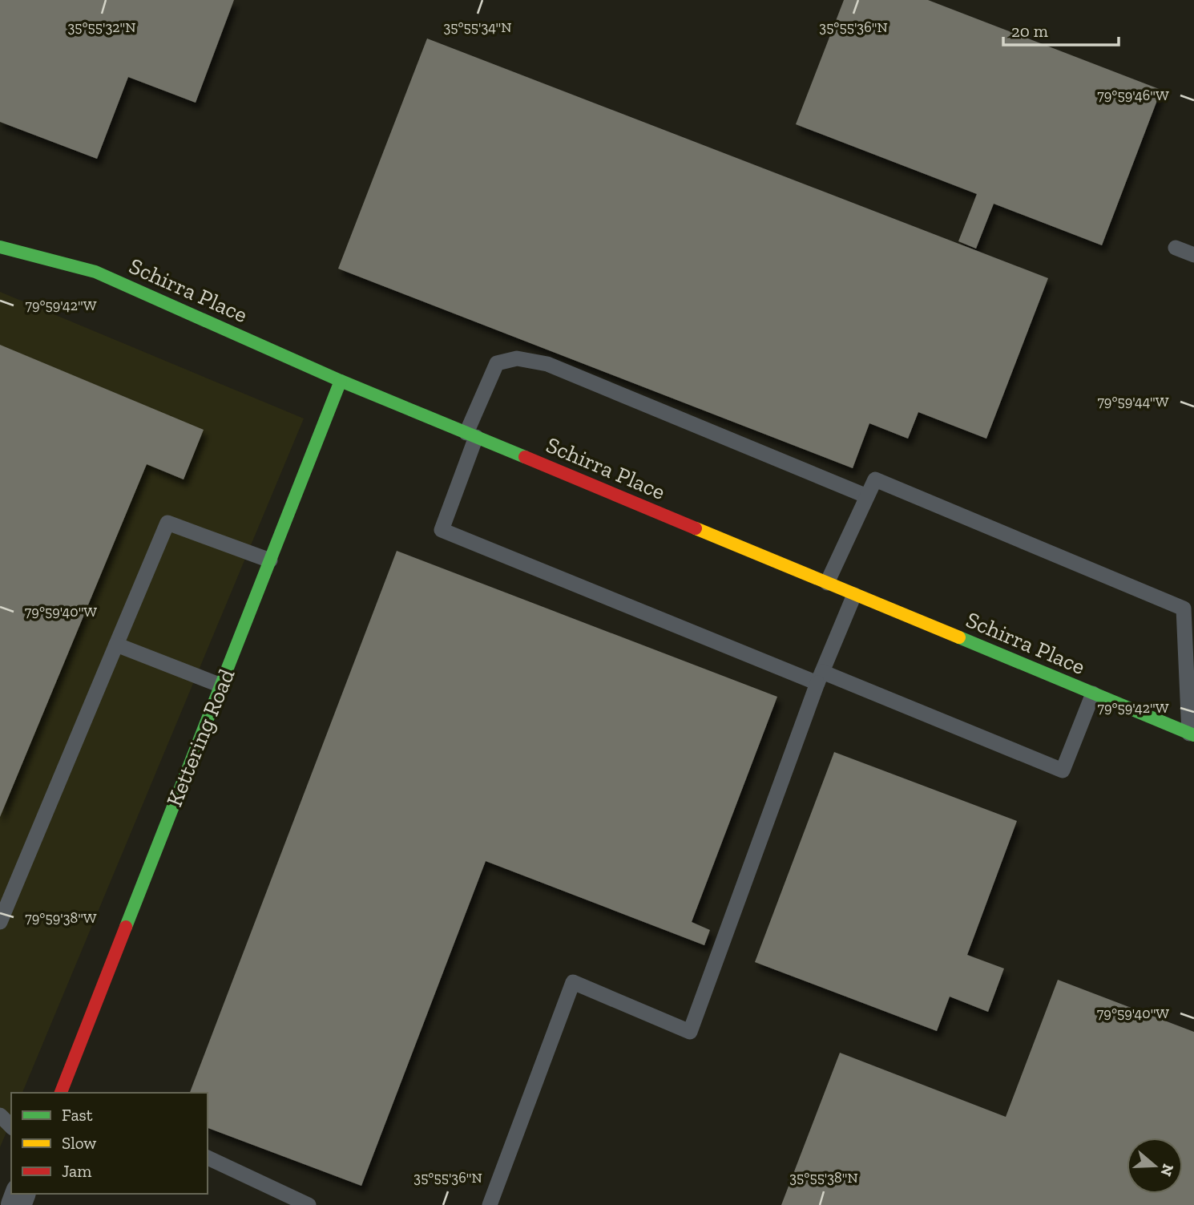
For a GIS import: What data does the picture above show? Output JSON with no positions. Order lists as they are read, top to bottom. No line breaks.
{"streets":{"street":["Schirra Place","Kettering Road"]},"crossings":[["Schirra Place","Kettering Road"]],"legend":["Fast","Slow","Jam"],"scale_bar":"20 m","north":"right","coordinates":["35°55'32\"N","35°55'34\"N","35°55'36\"N","79°59'46\"W","79°59'42\"W","79°59'44\"W","79°59'40\"W","79°59'38\"W","35°55'38\"N"]}
